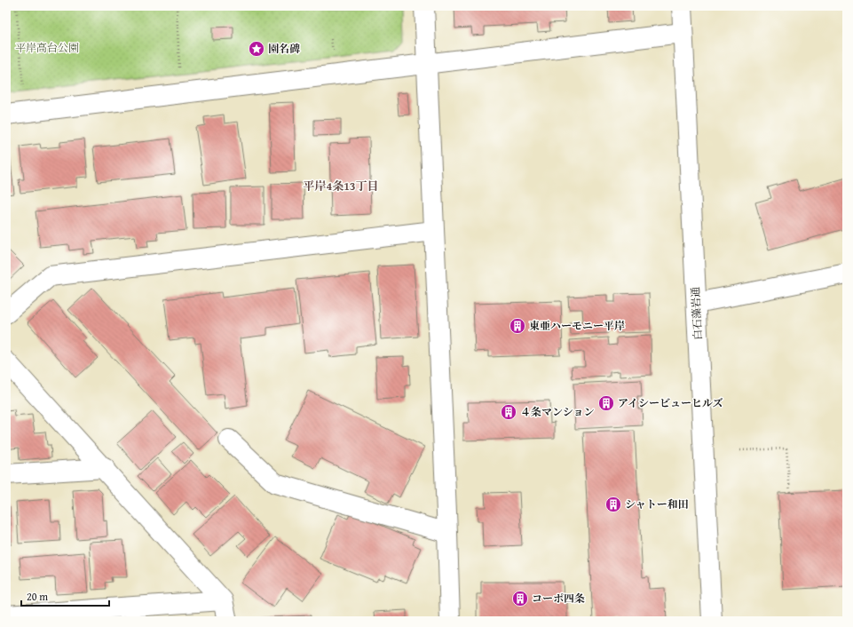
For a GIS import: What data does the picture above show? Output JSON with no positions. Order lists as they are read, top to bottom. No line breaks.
{"streets":{"street":["白石藻岩通"]},"districts":["平岸4条13丁目"],"parks":["平岸高台公園"],"places":{"place":["園名碑"],"building":["東亜ハーモニー平岸","アイシービューヒルズ","４条マンション","シャトー和田","コーポ四条"]},"scale_bar":"20 m"}
